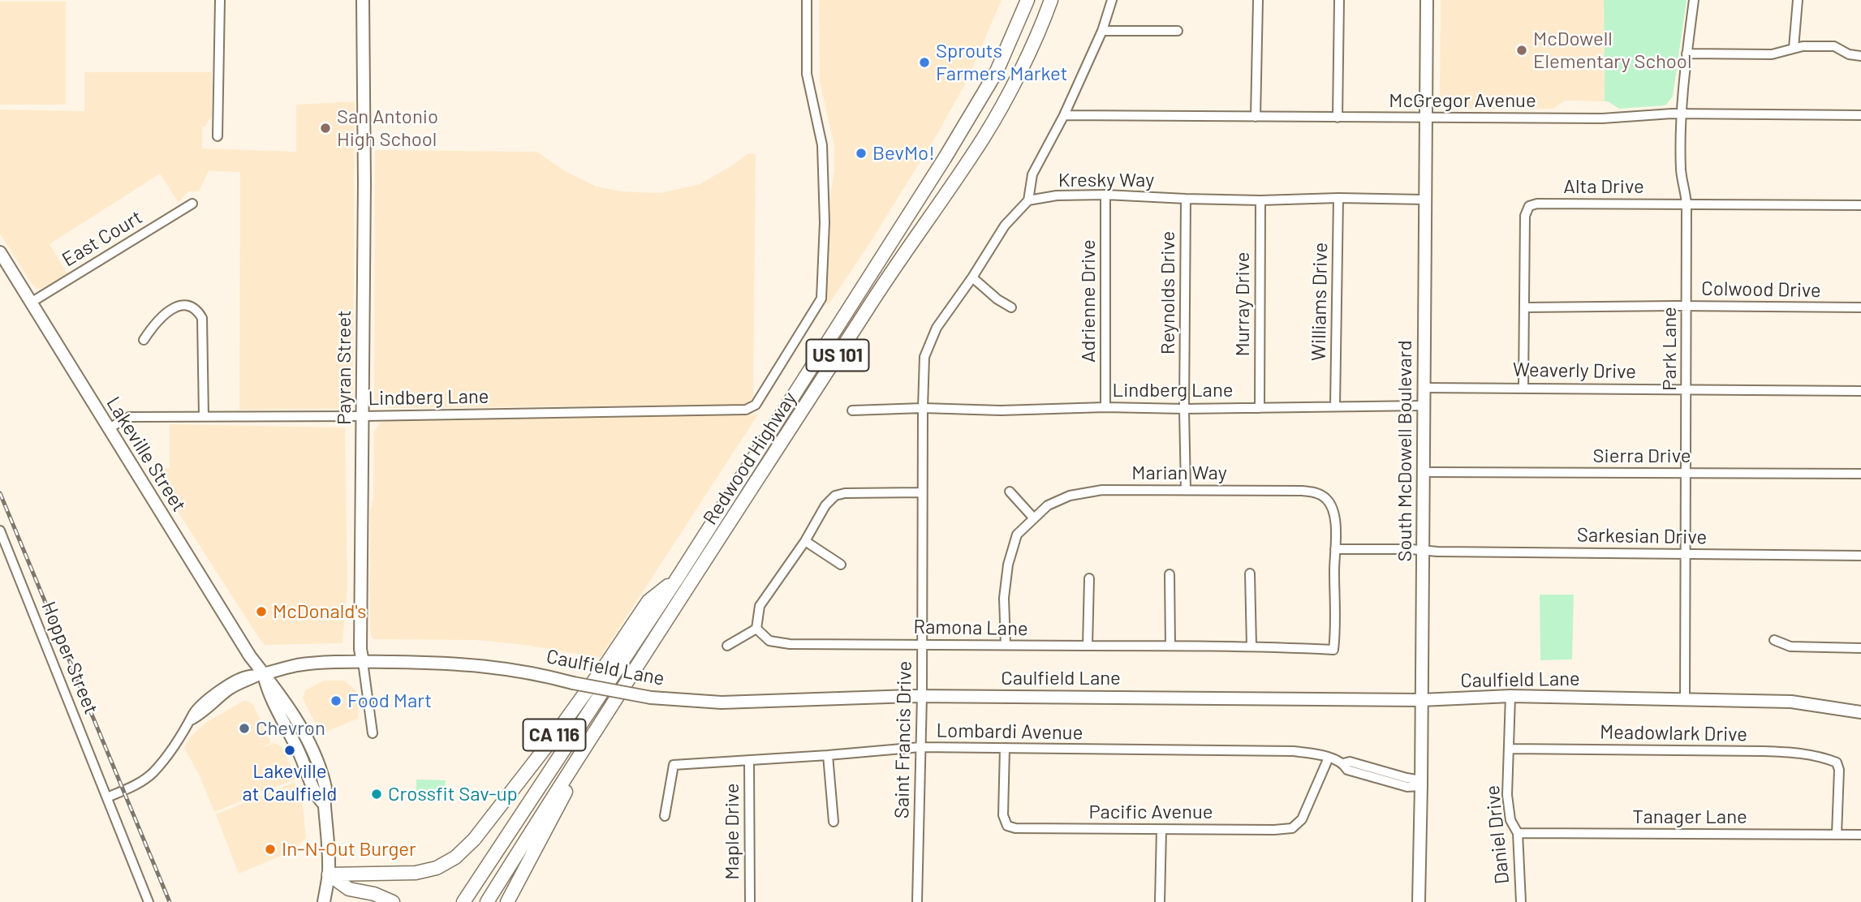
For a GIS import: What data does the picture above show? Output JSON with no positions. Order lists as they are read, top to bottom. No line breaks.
{"streets":{"highway":["US 101","Redwood Highway","CA 116"],"main road":["Payran Street","South McDowell Boulevard","Lakeville Street","Caulfield Lane"],"street":["McGregor Avenue","Kresky Way","Alta Drive","East Court","Colwood Drive","Reynolds Drive","Adrienne Drive","Williams Drive","Murray Drive","Park Lane","Weaverly Drive","Lindberg Lane","Sierra Drive","Marian Way","Sarkesian Drive","Ramona Lane","Hopper Street","Lombardi Avenue","Meadowlark Drive","Saint Francis Drive","Pacific Avenue","Tanager Lane","Maple Drive","Daniel Drive"]},"crossings":[["McGregor Avenue","Park Lane"],["McGregor Avenue","South McDowell Boulevard"],["Kresky Way","Reynolds Drive"],["Kresky Way","Adrienne Drive"],["Kresky Way","Williams Drive"],["Kresky Way","Murray Drive"],["Kresky Way","South McDowell Boulevard"],["Alta Drive","Colwood Drive"],["Alta Drive","Park Lane"],["Alta Drive","Weaverly Drive"],["East Court","Lakeville Street"],["Colwood Drive","Park Lane"],["Reynolds Drive","Lindberg Lane"],["Reynolds Drive","Marian Way"],["Adrienne Drive","Lindberg Lane"],["Williams Drive","Lindberg Lane"],["Murray Drive","Lindberg Lane"],["Park Lane","Weaverly Drive"],["Park Lane","Sierra Drive"],["Park Lane","Sarkesian Drive"],["Park Lane","Caulfield Lane"],["Payran Street","Lindberg Lane"],["Payran Street","Caulfield Lane"],["Weaverly Drive","South McDowell Boulevard"],["Lindberg Lane","South McDowell Boulevard"],["Lindberg Lane","Lakeville Street"],["Lindberg Lane","Saint Francis Drive"],["South McDowell Boulevard","Sierra Drive"],["South McDowell Boulevard","Sarkesian Drive"],["South McDowell Boulevard","Caulfield Lane"],["South McDowell Boulevard","Lombardi Avenue"],["Lakeville Street","Caulfield Lane"],["Lakeville Street","CA 116"],["Redwood Highway","CA 116"],["Marian Way","Ramona Lane"],["Ramona Lane","Saint Francis Drive"],["Hopper Street","Caulfield Lane"],["Caulfield Lane","Saint Francis Drive"],["Caulfield Lane","Daniel Drive"],["Lombardi Avenue","Saint Francis Drive"],["Lombardi Avenue","Pacific Avenue"],["Lombardi Avenue","Maple Drive"],["Meadowlark Drive","Tanager Lane"],["Meadowlark Drive","Daniel Drive"],["Tanager Lane","Daniel Drive"]],"places":["McDowell Elementary School","Sprouts Farmers Market","San Antonio High School","BevMo!","McDonald's","Food Mart","Chevron","Lakeville at Caulfield","Crossfit Sav-up","In-N-Out Burger"]}
